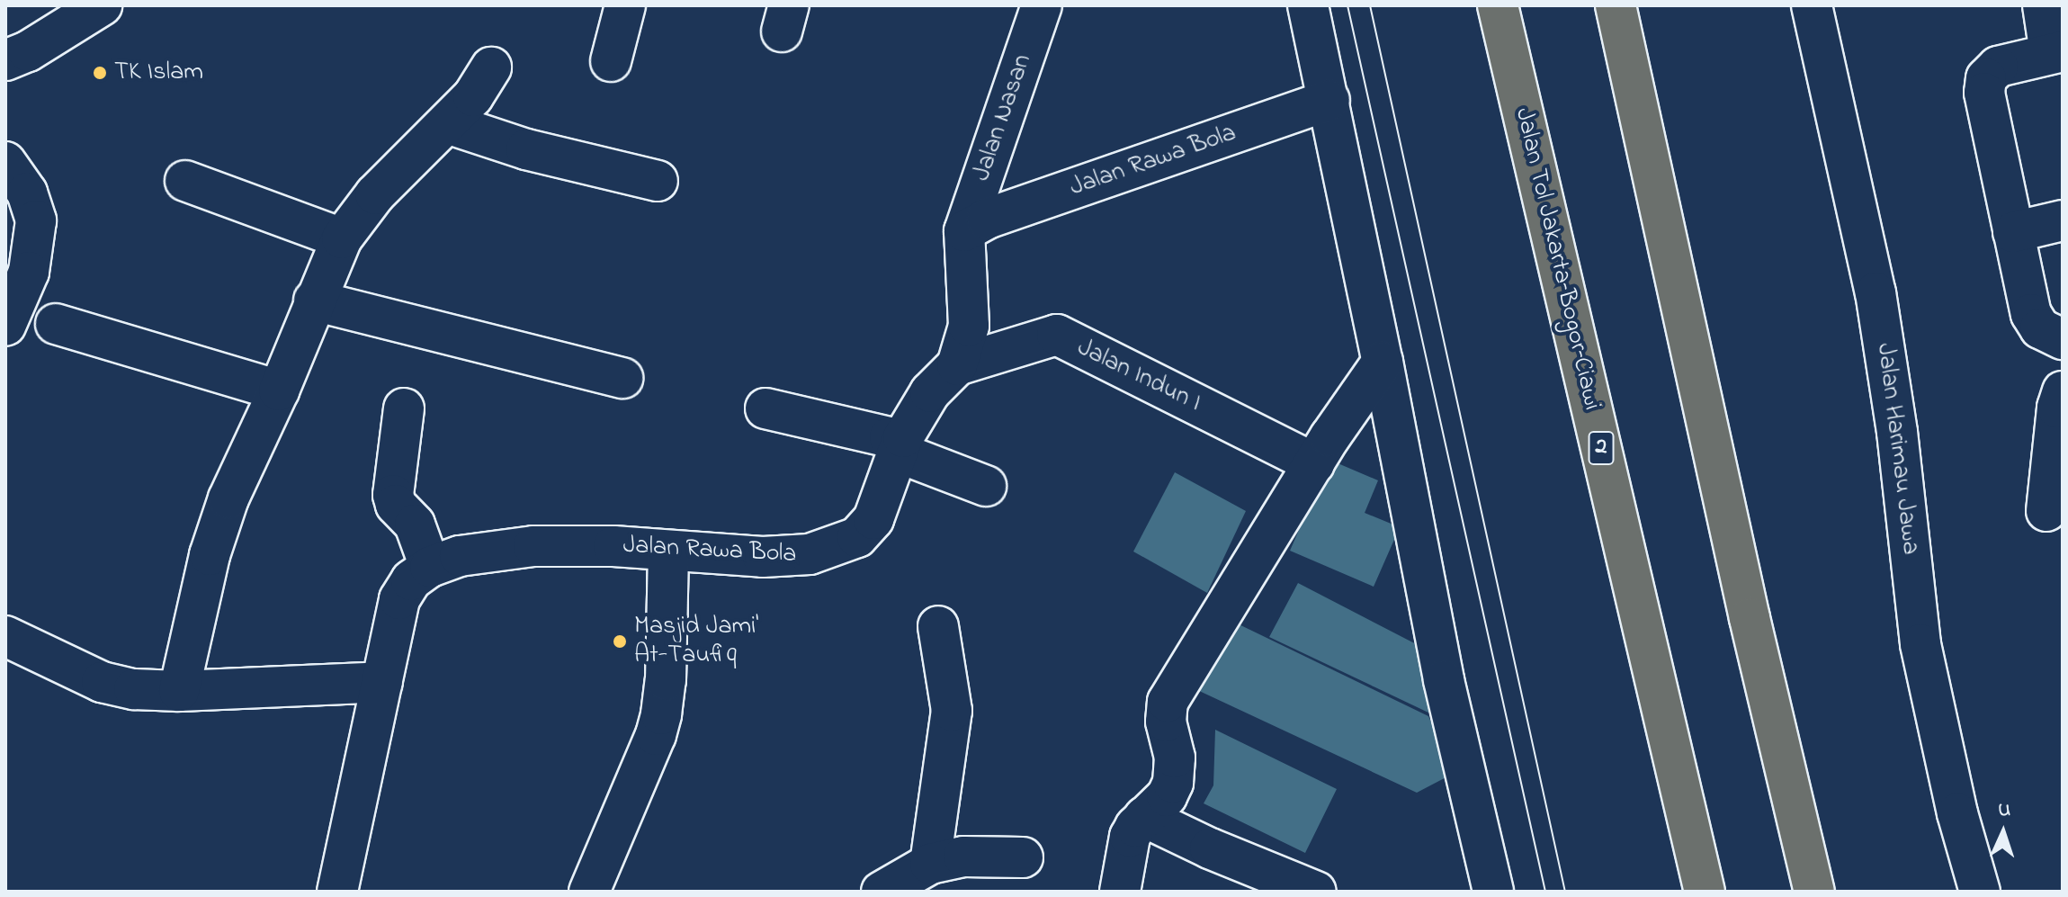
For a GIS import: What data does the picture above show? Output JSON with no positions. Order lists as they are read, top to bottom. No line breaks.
{"streets":{"highway":["Jalan Tol Jakarta–Bogor–Ciawi","2"],"street":["Jalan Nasan","Jalan Rawa Bola","Jalan Indun I","Jalan Harimau Jawa"]},"crossings":[["Jalan Nasan","Jalan Rawa Bola"],["Jalan Rawa Bola","Jalan Indun I"]],"places":["TK Islam","Masjid Jami' At-Taufiq"],"north":"top"}
